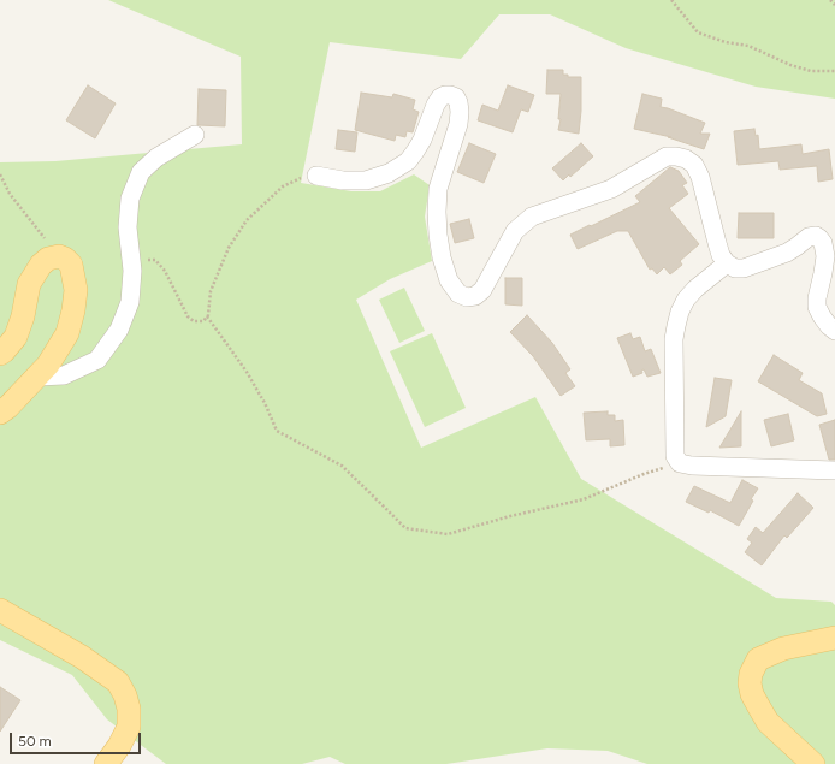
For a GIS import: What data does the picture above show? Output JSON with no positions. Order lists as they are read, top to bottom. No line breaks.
{"scale_bar":"50 m"}
